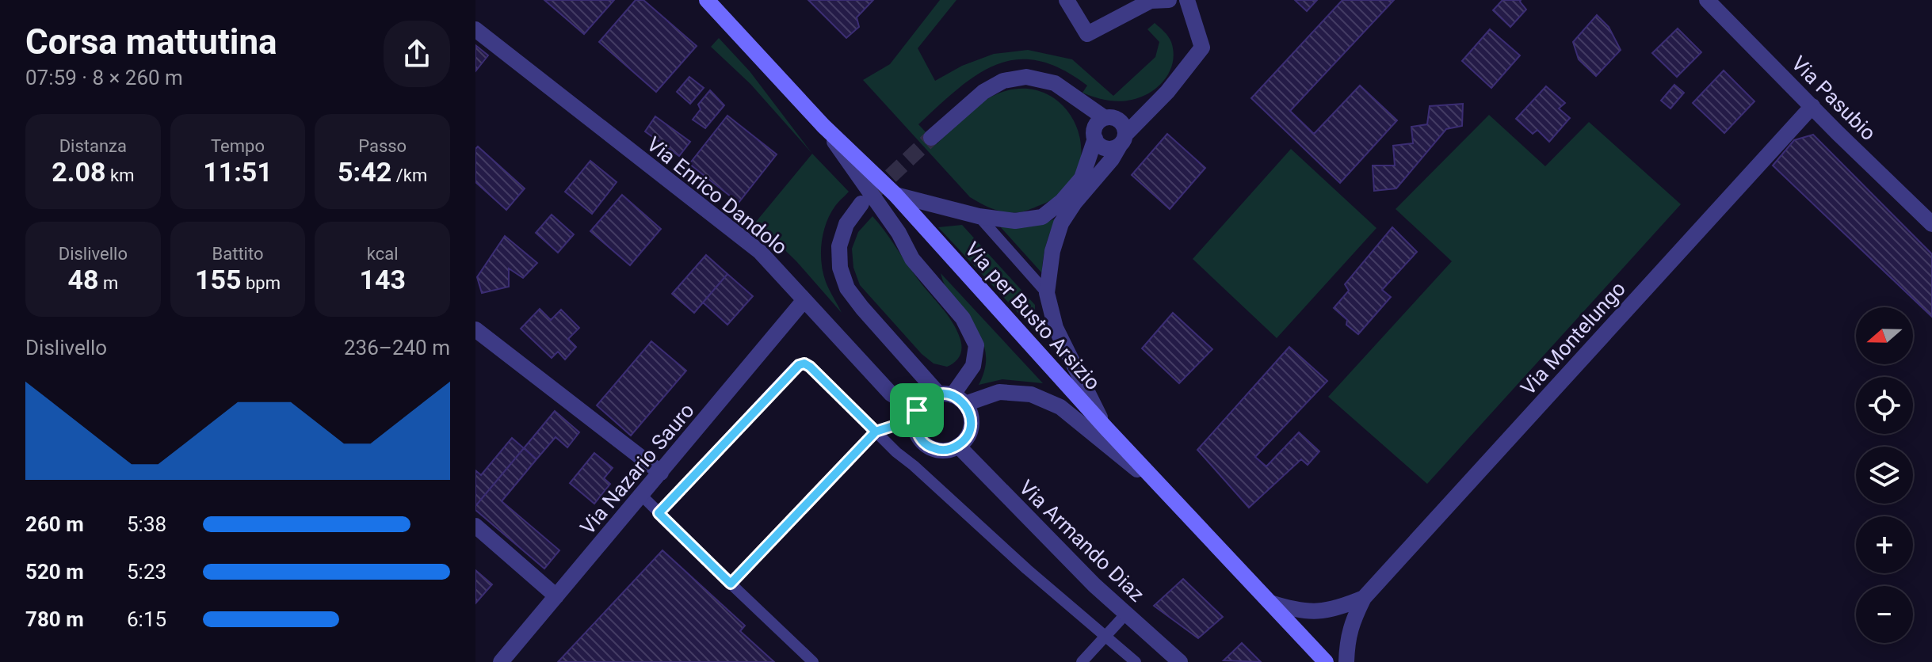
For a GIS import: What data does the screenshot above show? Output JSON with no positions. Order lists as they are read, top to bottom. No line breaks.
{"streets":{"main road":["Via per Busto Arsizio"],"street":["Via Pasubio","Via Enrico Dandolo","Via Montelungo","Via Nazario Sauro","Via Armando Diaz"]},"crossings":[["Via Pasubio","Via Montelungo"],["Via Enrico Dandolo","Via Nazario Sauro"],["Via Enrico Dandolo","Via Armando Diaz"],["Via per Busto Arsizio","Via Montelungo"]],"north":"left","page":{"heading":["Corsa mattutina","07:59 · 8 × 260 m"],"stats":[["Distanza","2.08 km"],["Tempo","11:51"],["Passo","5:42 /km"],["Dislivello","48 m"],["Battito","155 bpm"],["kcal","143"]],"map_buttons":["+","−"],"chart":["Dislivello","236–240 m"],"list":[{"name":"260 m","note":"5:38"},{"name":"520 m","note":"5:23"},{"name":"780 m","note":"6:15"}]}}
